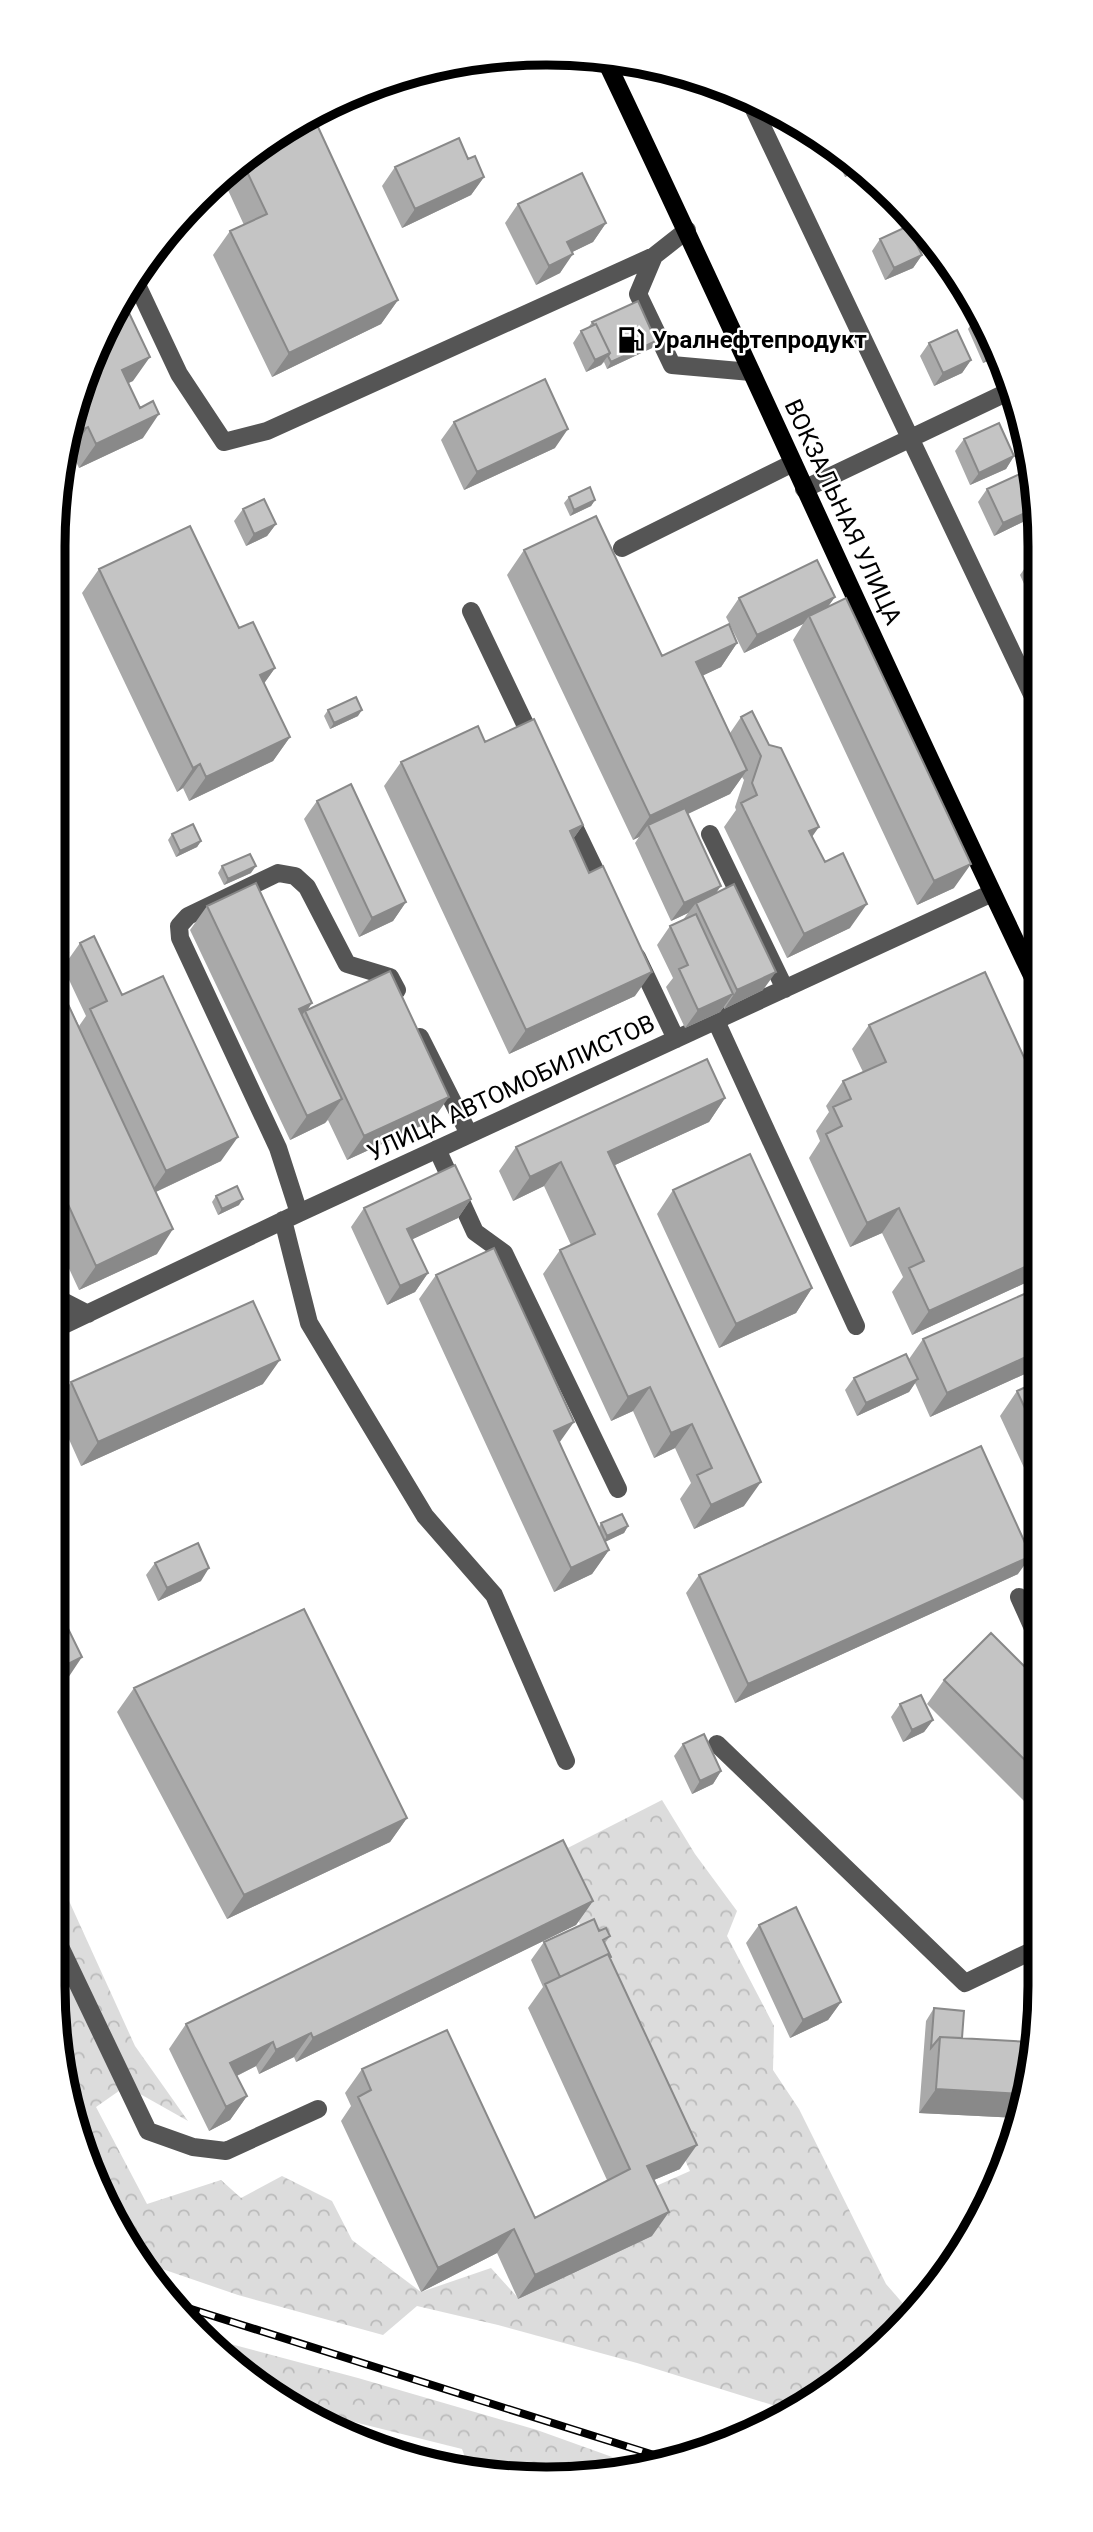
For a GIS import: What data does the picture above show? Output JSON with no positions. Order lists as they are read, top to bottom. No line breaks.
{"streets":{"main road":["ВОКЗАЛЬНАЯ УЛИЦА"],"street":["УЛИЦА АВТОМОБИЛИСТОВ"]},"crossings":[["ВОКЗАЛЬНАЯ УЛИЦА","УЛИЦА АВТОМОБИЛИСТОВ"]],"places":{"fuel station":["Уралнефтепродукт"]}}
